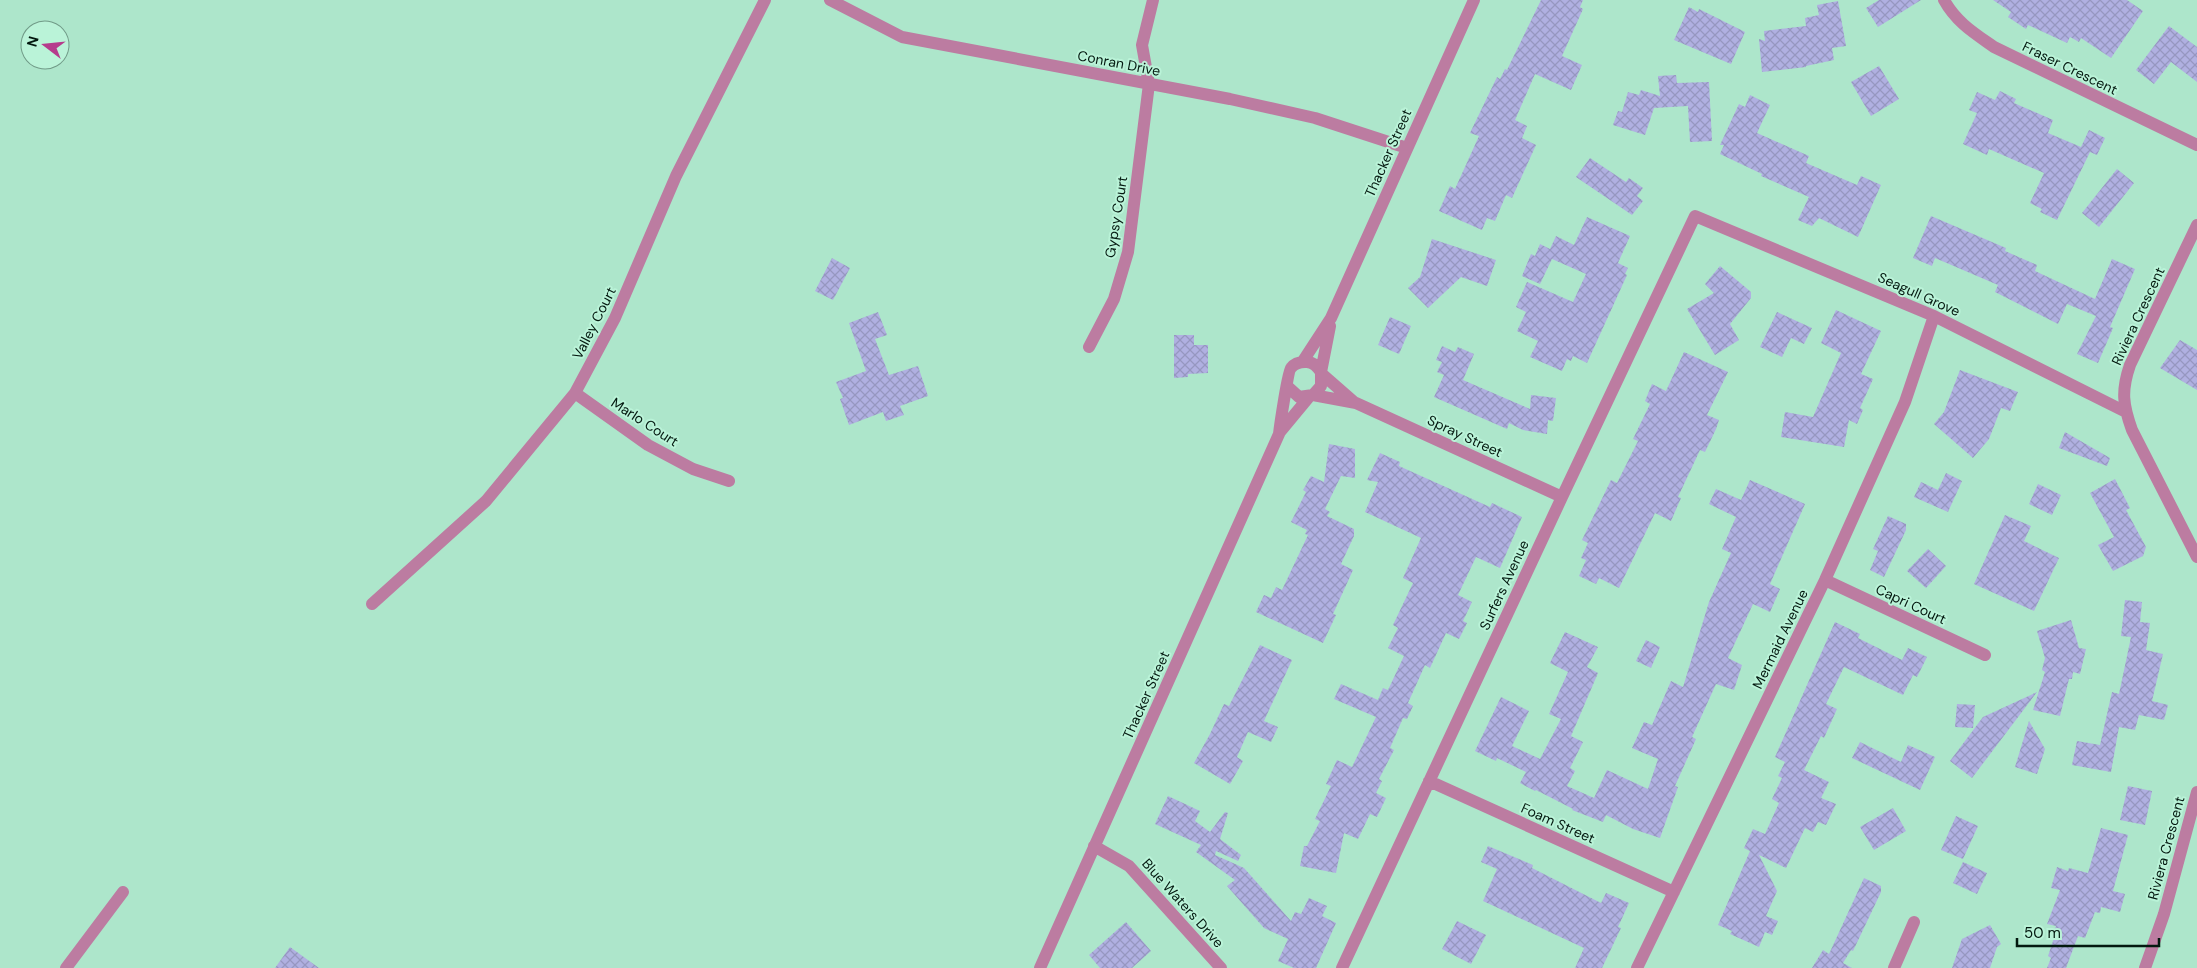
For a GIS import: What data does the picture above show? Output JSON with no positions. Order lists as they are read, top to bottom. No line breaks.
{"streets":{"street":["Conran Drive","Fraser Crescent","Thacker Street","Gypsy Court","Seagull Grove","Riviera Crescent","Valley Court","Marlo Court","Spray Street","Surfers Avenue","Capri Court","Mermaid Avenue","Foam Street","Blue Waters Drive"]},"crossings":[["Conran Drive","Thacker Street"],["Conran Drive","Gypsy Court"],["Thacker Street","Spray Street"],["Thacker Street","Blue Waters Drive"],["Seagull Grove","Riviera Crescent"],["Seagull Grove","Surfers Avenue"],["Seagull Grove","Mermaid Avenue"],["Valley Court","Marlo Court"],["Spray Street","Surfers Avenue"],["Surfers Avenue","Foam Street"],["Capri Court","Mermaid Avenue"],["Mermaid Avenue","Foam Street"]],"scale_bar":"50 m","north":"left"}
